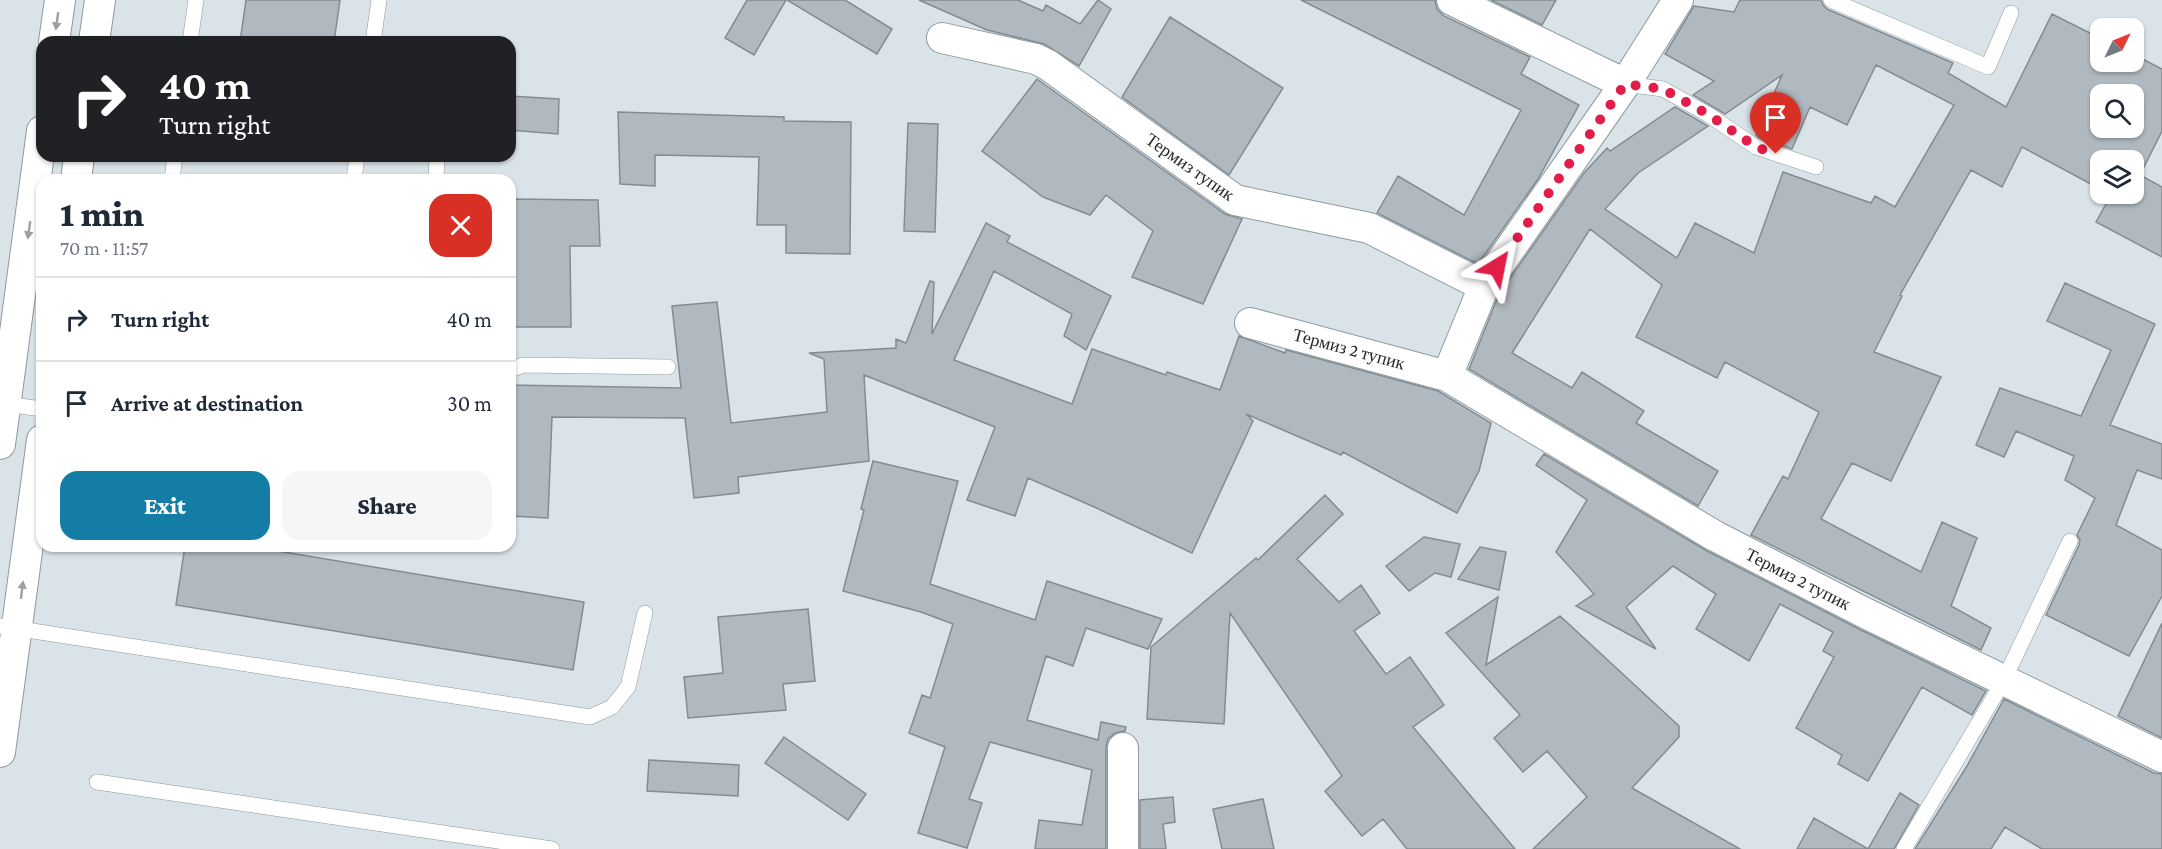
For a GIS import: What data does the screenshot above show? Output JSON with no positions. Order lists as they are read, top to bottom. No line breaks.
{"streets":{"street":["Термиз тупик","Термиз 2 тупик"]},"north":"top right","page":{"turn":["40 m","Turn right"],"heading":["1 min","70 m · 11:57"],"list":[{"name":"Turn right","value":"40 m"},{"name":"Arrive at destination","value":"30 m"}],"buttons":["Exit","Share"]}}
